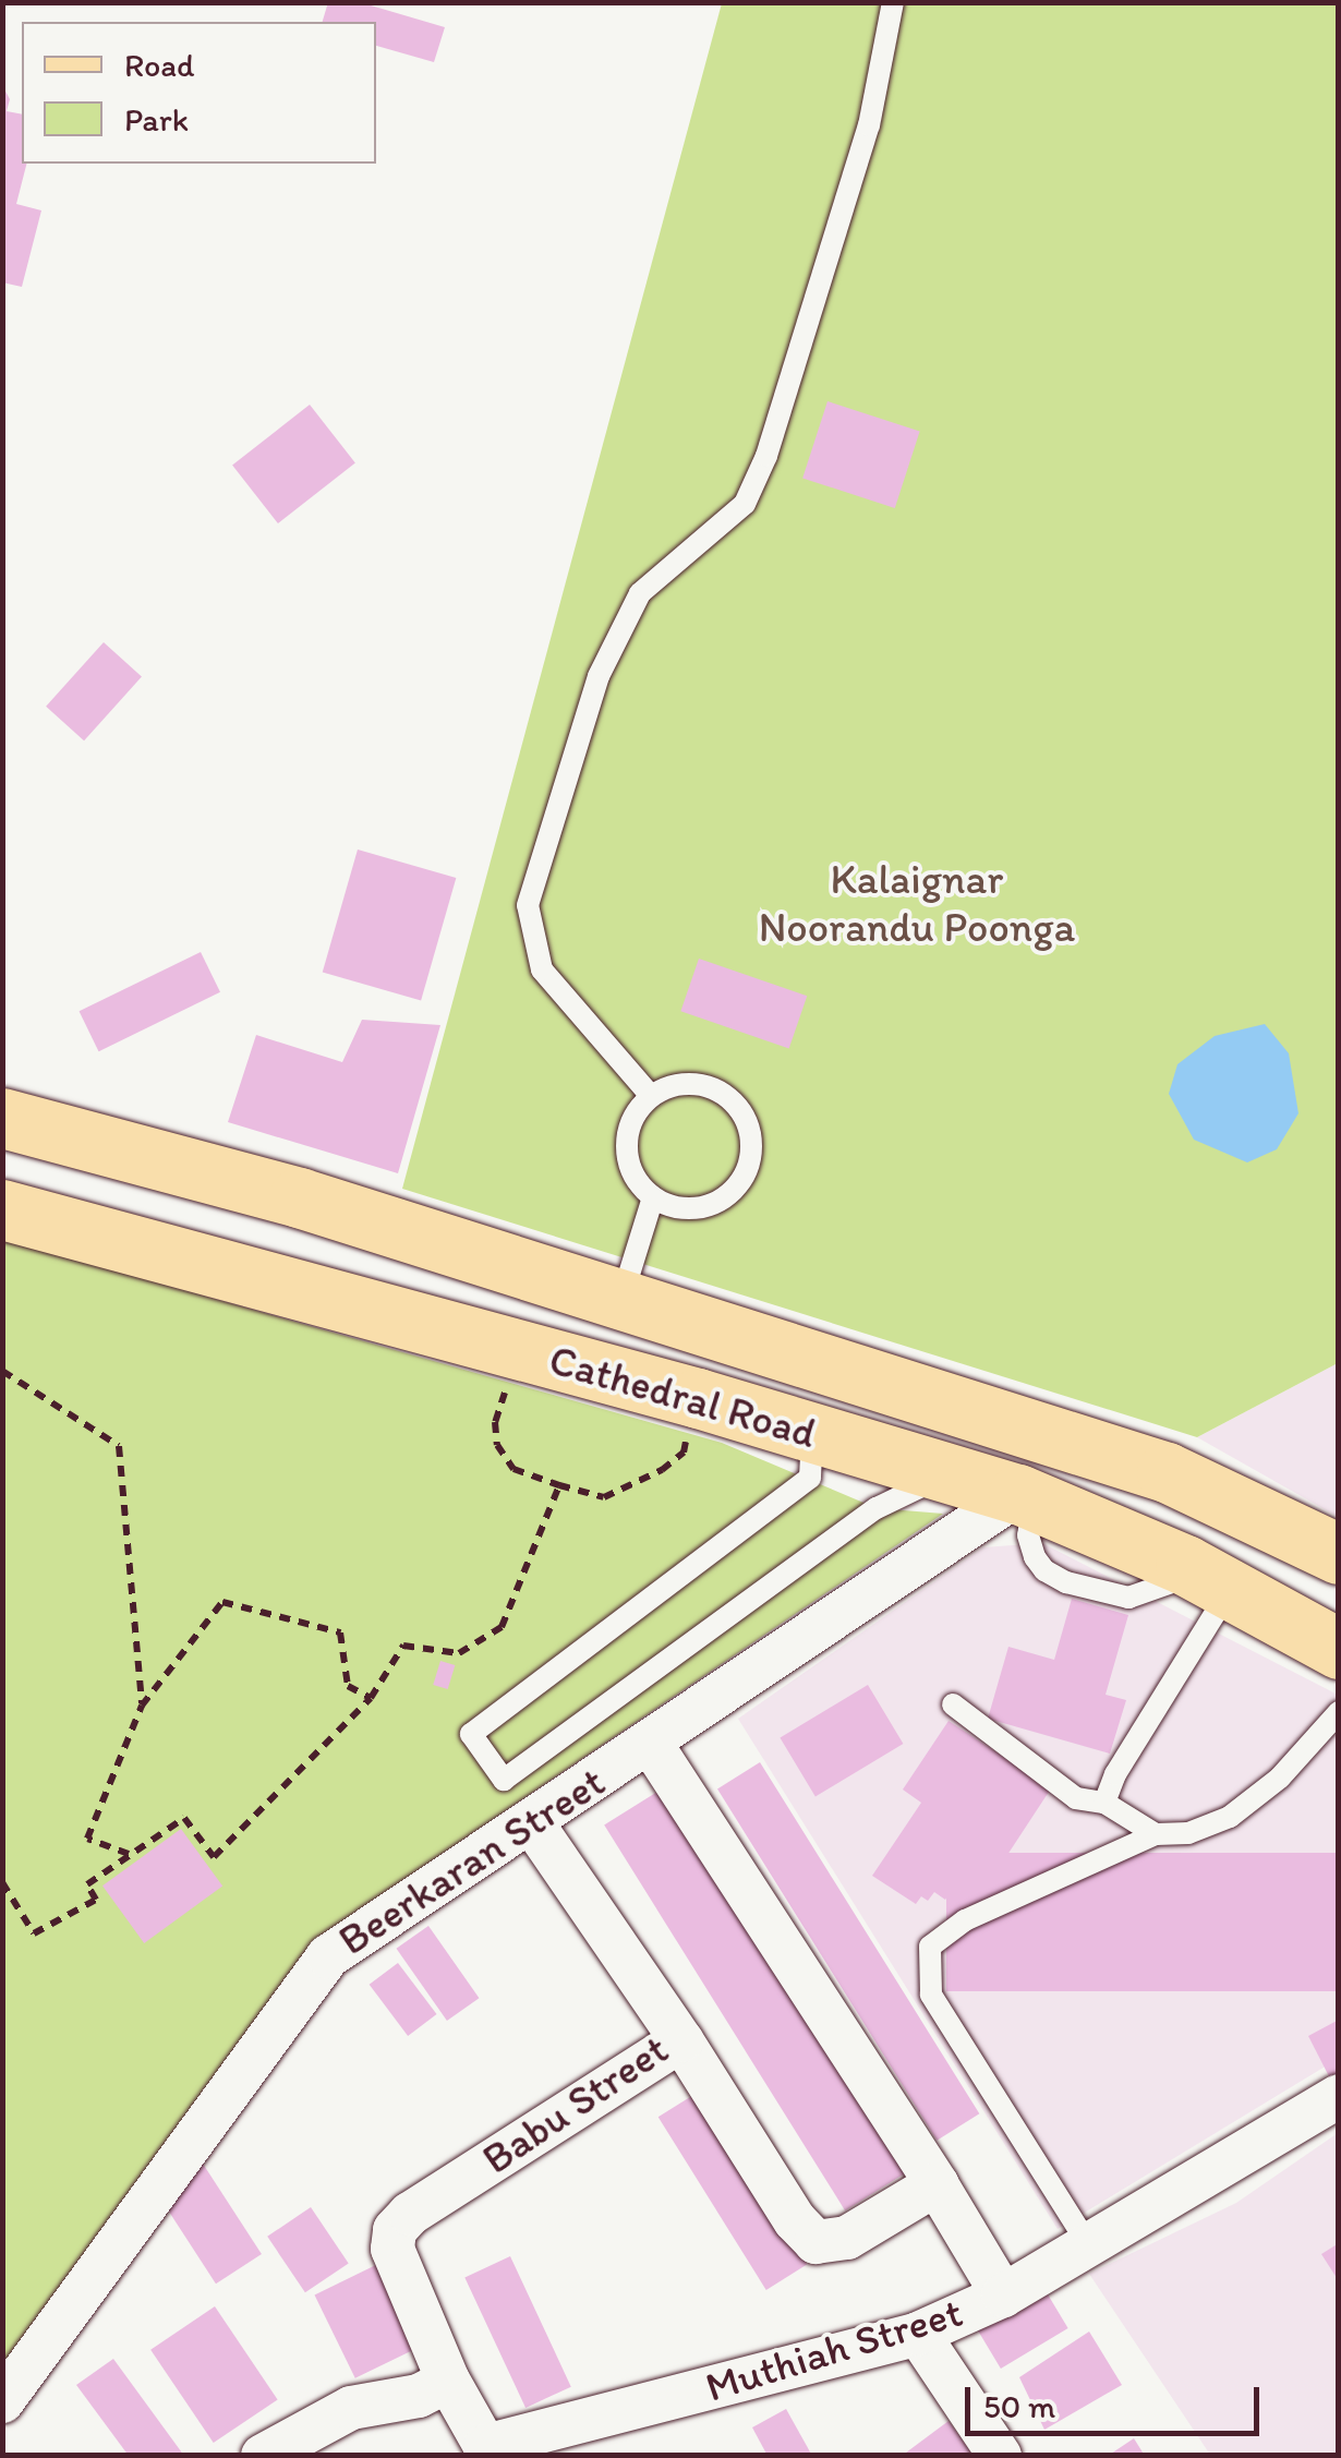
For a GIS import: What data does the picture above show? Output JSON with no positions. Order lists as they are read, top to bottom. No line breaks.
{"streets":{"main road":["Cathedral Road"],"street":["Beerkaran Street","Babu Street","Muthiah Street"]},"crossings":[["Cathedral Road","Beerkaran Street"],["Beerkaran Street","Babu Street"],["Babu Street","Muthiah Street"]],"parks":["Kalaignar Noorandu Poonga"],"legend":["Road","Park"],"scale_bar":"50 m"}
